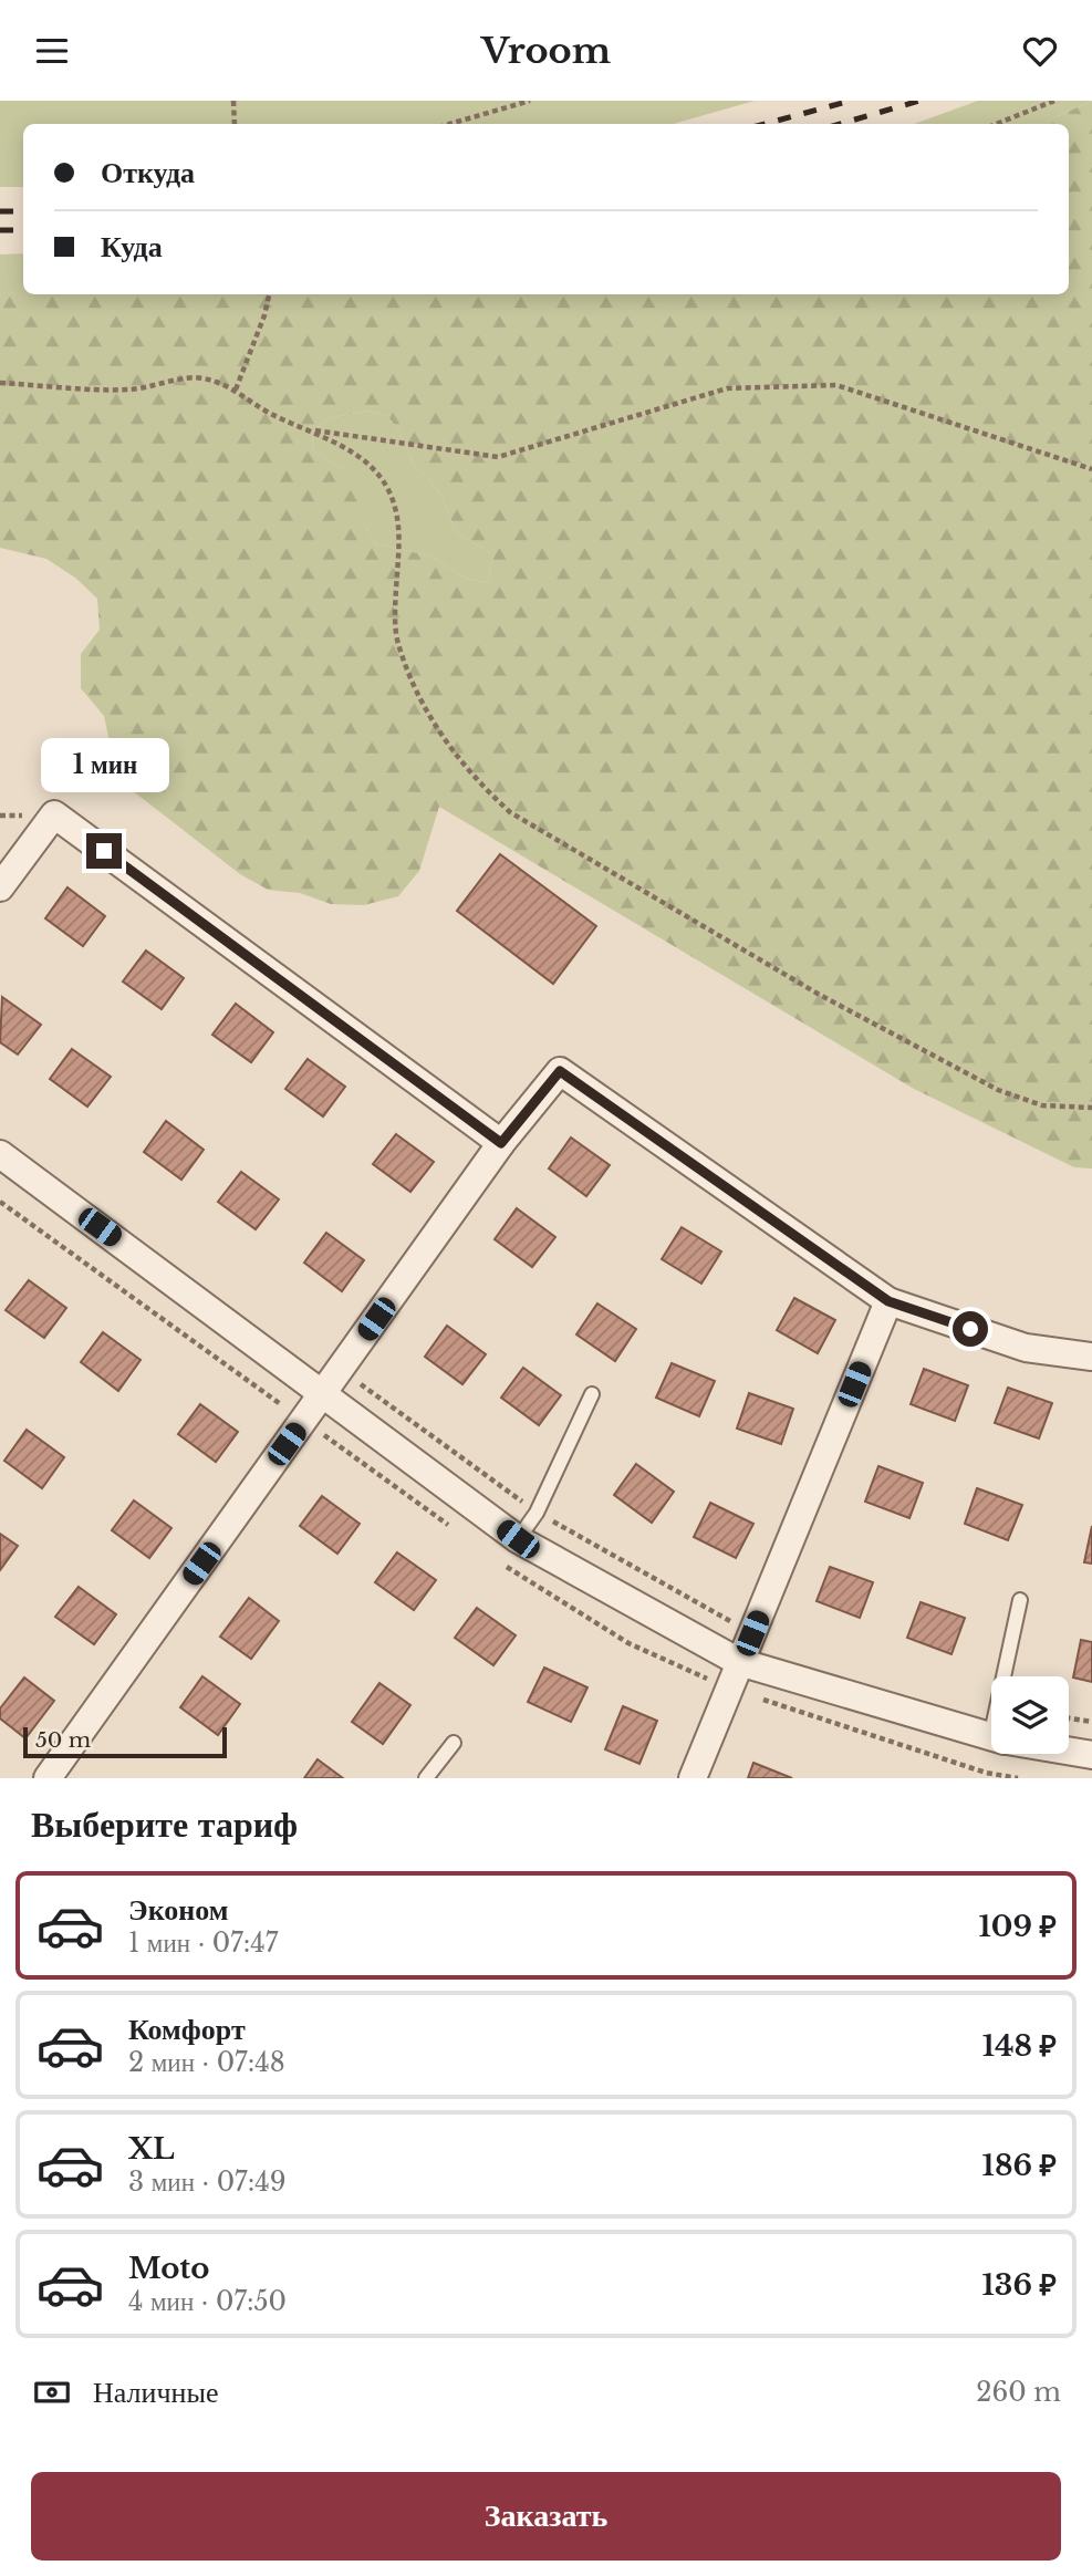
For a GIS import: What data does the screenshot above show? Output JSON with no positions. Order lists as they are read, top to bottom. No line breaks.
{"scale_bar":"50 m","page":{"header":"Vroom","banner":["Откуда","Куда"],"bubble":"1 мин","scale":"50 m","heading":"Выберите тариф","list":[{"name":"Эконом","note":"1 мин · 07:47","value":"109 ₽"},{"name":"Комфорт","note":"2 мин · 07:48","value":"148 ₽"},{"name":"XL","note":"3 мин · 07:49","value":"186 ₽"},{"name":"Moto","note":"4 мин · 07:50","value":"136 ₽"}],"pay":["Наличные","260 m"],"buttons":"Заказать"}}
